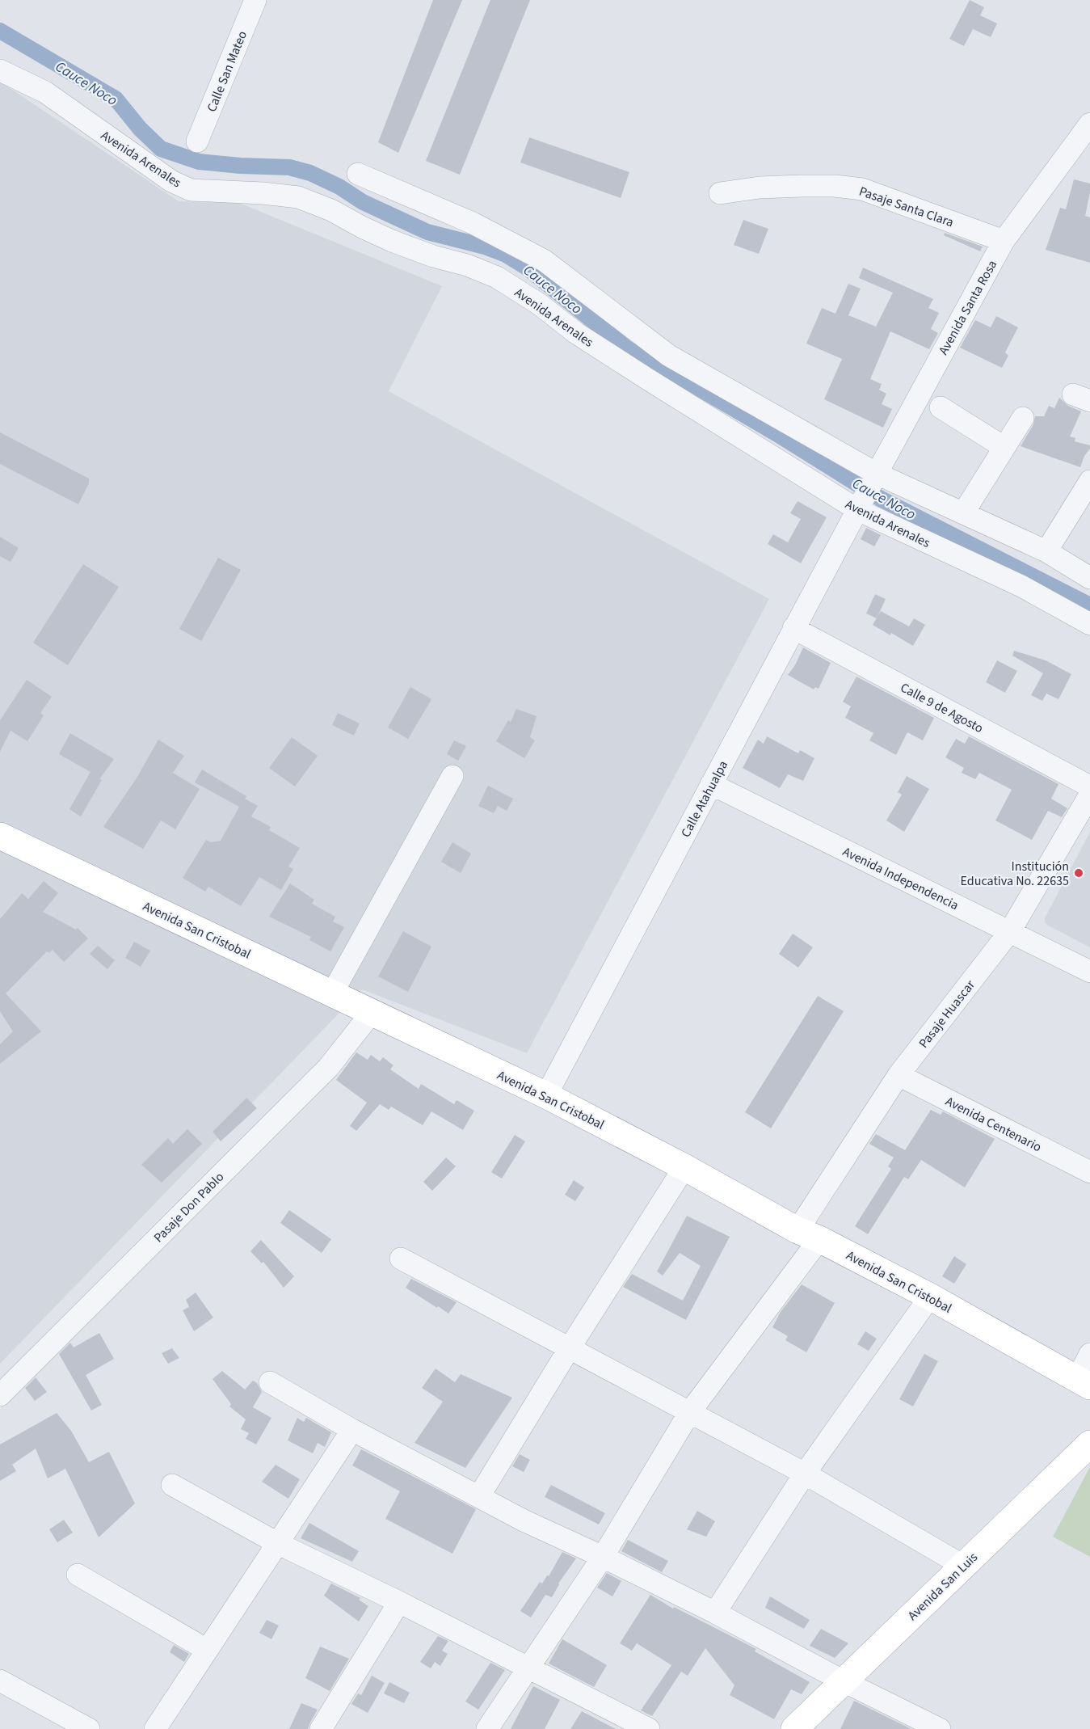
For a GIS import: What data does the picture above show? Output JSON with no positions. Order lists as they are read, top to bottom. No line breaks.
{"streets":{"main road":["Avenida San Cristobal","Avenida San Luis"],"street":["Calle San Mateo","Avenida Arenales","Pasaje Santa Clara","Avenida Santa Rosa","Calle 9 de Agosto","Calle Atahualpa","Avenida Independencia","Pasaje Huascar","Avenida Centenario","Pasaje Don Pablo"]},"crossings":[["Avenida Arenales","Avenida Santa Rosa"],["Avenida Arenales","Calle Atahualpa"],["Pasaje Santa Clara","Avenida Santa Rosa"],["Avenida Santa Rosa","Calle Atahualpa"],["Calle 9 de Agosto","Calle Atahualpa"],["Calle Atahualpa","Avenida Independencia"],["Calle Atahualpa","Avenida San Cristobal"],["Avenida Independencia","Pasaje Huascar"],["Avenida San Cristobal","Pasaje Huascar"],["Avenida San Cristobal","Pasaje Don Pablo"],["Pasaje Huascar","Avenida Centenario"]],"water":["Cauce Noco"],"places":["Institución Educativa No. 22635"]}
